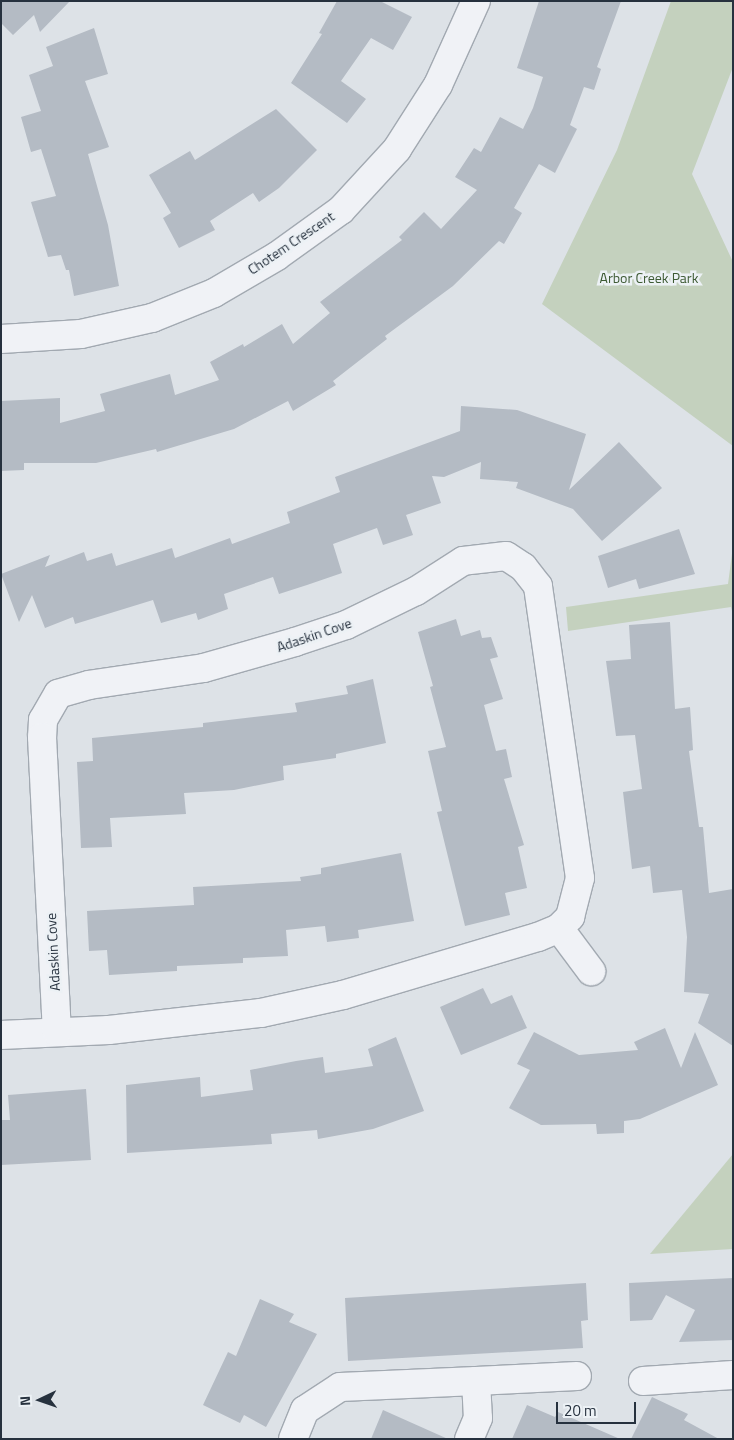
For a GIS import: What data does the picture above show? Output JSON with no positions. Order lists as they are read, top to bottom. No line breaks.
{"streets":{"street":["Chotem Crescent","Adaskin Cove"]},"parks":["Arbor Creek Park"],"scale_bar":"20 m","north":"left"}
